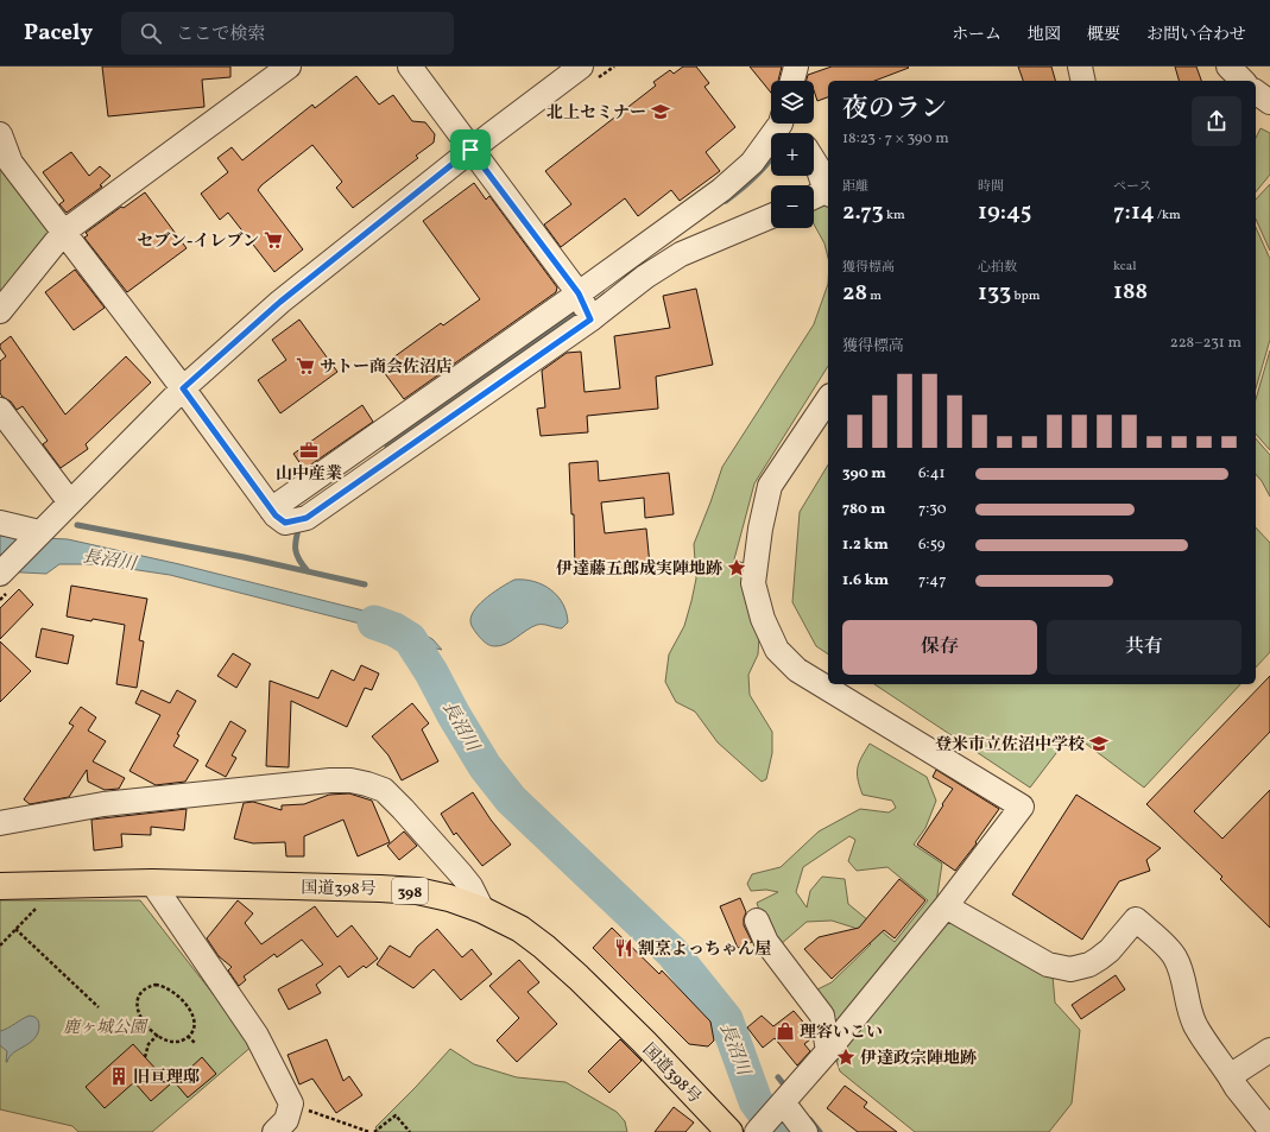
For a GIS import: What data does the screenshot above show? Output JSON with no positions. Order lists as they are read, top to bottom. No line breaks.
{"streets":{"highway":["国道398号","398"]},"water":["長沼川"],"parks":["鹿ヶ城公園"],"places":{"school or university":["北上セミナー","登米市立佐沼中学校"],"supermarket":["セブン-イレブン","サトー商会佐沼店"],"office":["山中産業"],"place":["伊達藤五郎成実陣地跡","伊達政宗陣地跡"],"restaurant":["割烹よっちゃん屋"],"shop":["理容いこい"],"building":["旧亘理邸"]},"page":{"header":"Pacely","search":"ここで検索","nav":["ホーム","地図","概要","お問い合わせ"],"map_buttons":["+","−"],"heading":["夜のラン","18:23 · 7 × 390 m"],"stats":[["距離","2.73 km"],["時間","19:45"],["ペース","7:14 /km"],["獲得標高","28 m"],["心拍数","133 bpm"],["kcal","188"]],"chart":["獲得標高","228–231 m"],"list":[{"name":"390 m","note":"6:41"},{"name":"780 m","note":"7:30"},{"name":"1.2 km","note":"6:59"},{"name":"1.6 km","note":"7:47"}],"buttons":["保存","共有"]}}
